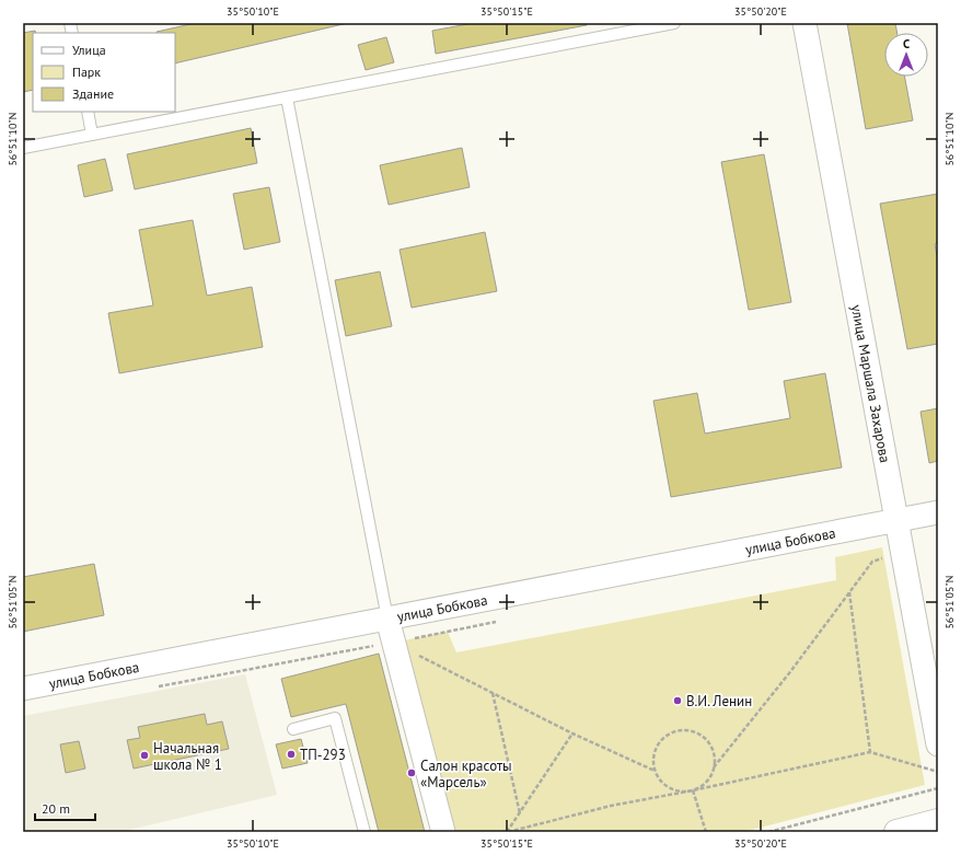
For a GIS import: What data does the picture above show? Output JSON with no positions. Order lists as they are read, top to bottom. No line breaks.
{"streets":{"street":["улица Маршала Захарова","улица Бобкова"]},"crossings":[["улица Маршала Захарова","улица Бобкова"]],"places":["В.И. Ленин","ТП-293","Начальная школа № 1","Салон красоты «Марсель»"],"legend":["Улица","Парк","Здание"],"scale_bar":"20 m","north":"top","coordinates":["35°50'10\"E","35°50'15\"E","35°50'20\"E","56°51'10\"N","56°51'05\"N"]}
